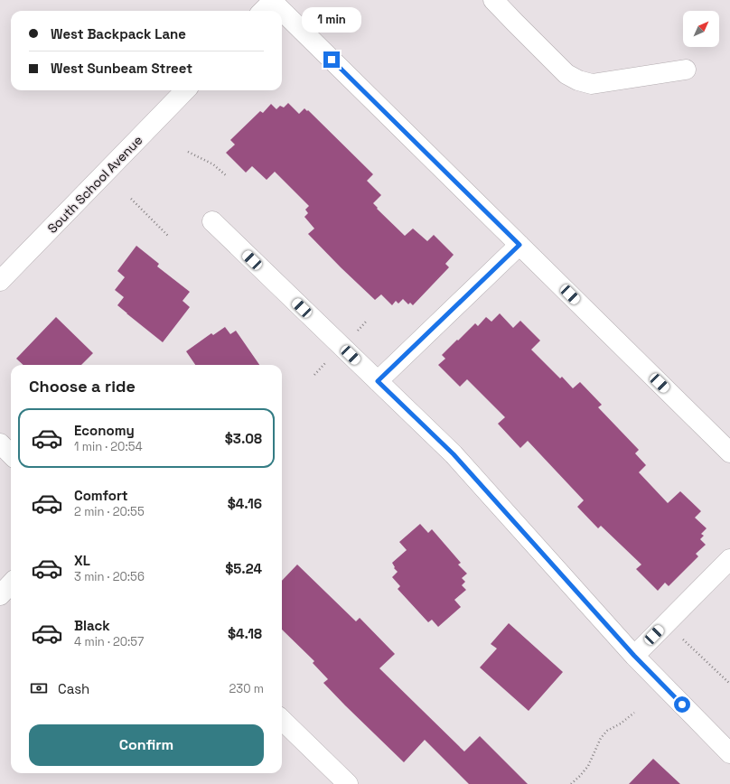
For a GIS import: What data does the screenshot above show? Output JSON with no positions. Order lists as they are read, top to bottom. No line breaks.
{"streets":{"street":["South School Avenue"]},"north":"top right","page":{"bubble":"1 min","banner":["West Backpack Lane","West Sunbeam Street"],"heading":"Choose a ride","list":[{"name":"Economy","note":"1 min · 20:54","value":"$3.08"},{"name":"Comfort","note":"2 min · 20:55","value":"$4.16"},{"name":"XL","note":"3 min · 20:56","value":"$5.24"},{"name":"Black","note":"4 min · 20:57","value":"$4.18"}],"pay":["Cash","230 m"],"buttons":"Confirm"}}
